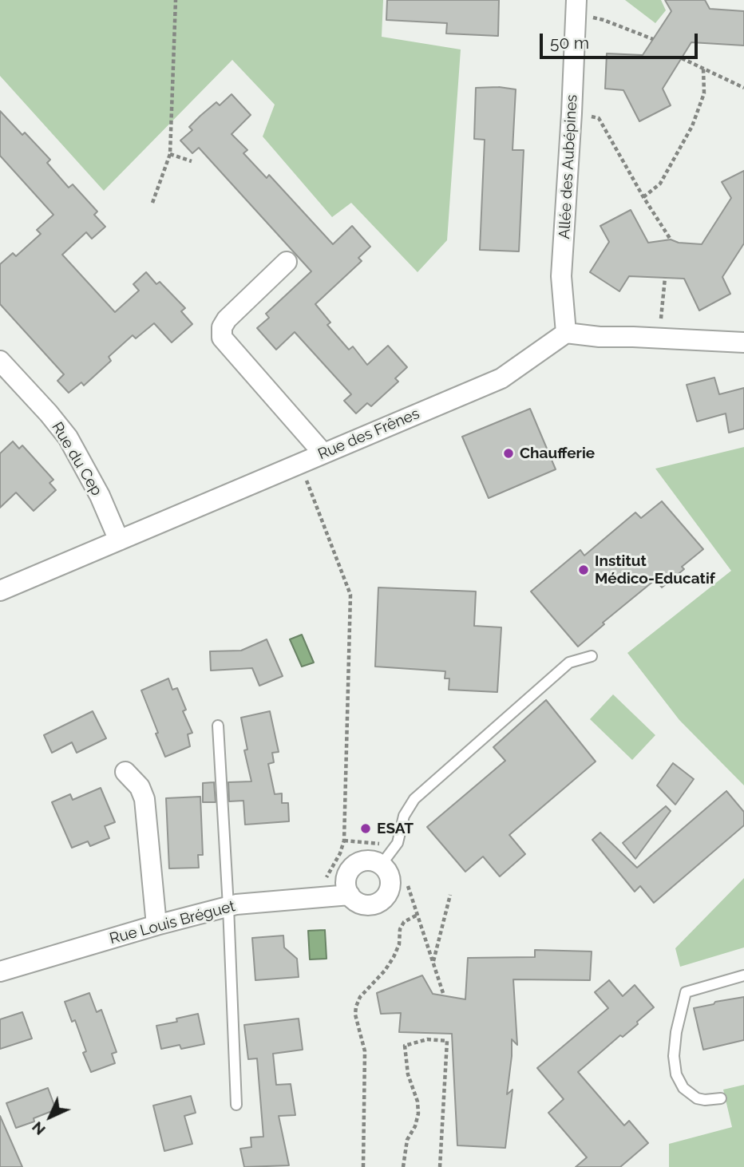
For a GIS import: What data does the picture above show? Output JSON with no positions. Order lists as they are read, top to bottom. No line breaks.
{"streets":{"street":["Allée des Aubépines","Rue des Frênes","Rue du Cep","Rue Louis Bréguet"]},"crossings":[["Allée des Aubépines","Rue des Frênes"],["Rue des Frênes","Rue du Cep"]],"places":["Chaufferie","Institut Médico-Educatif","ESAT"],"scale_bar":"50 m","north":"bottom left"}
